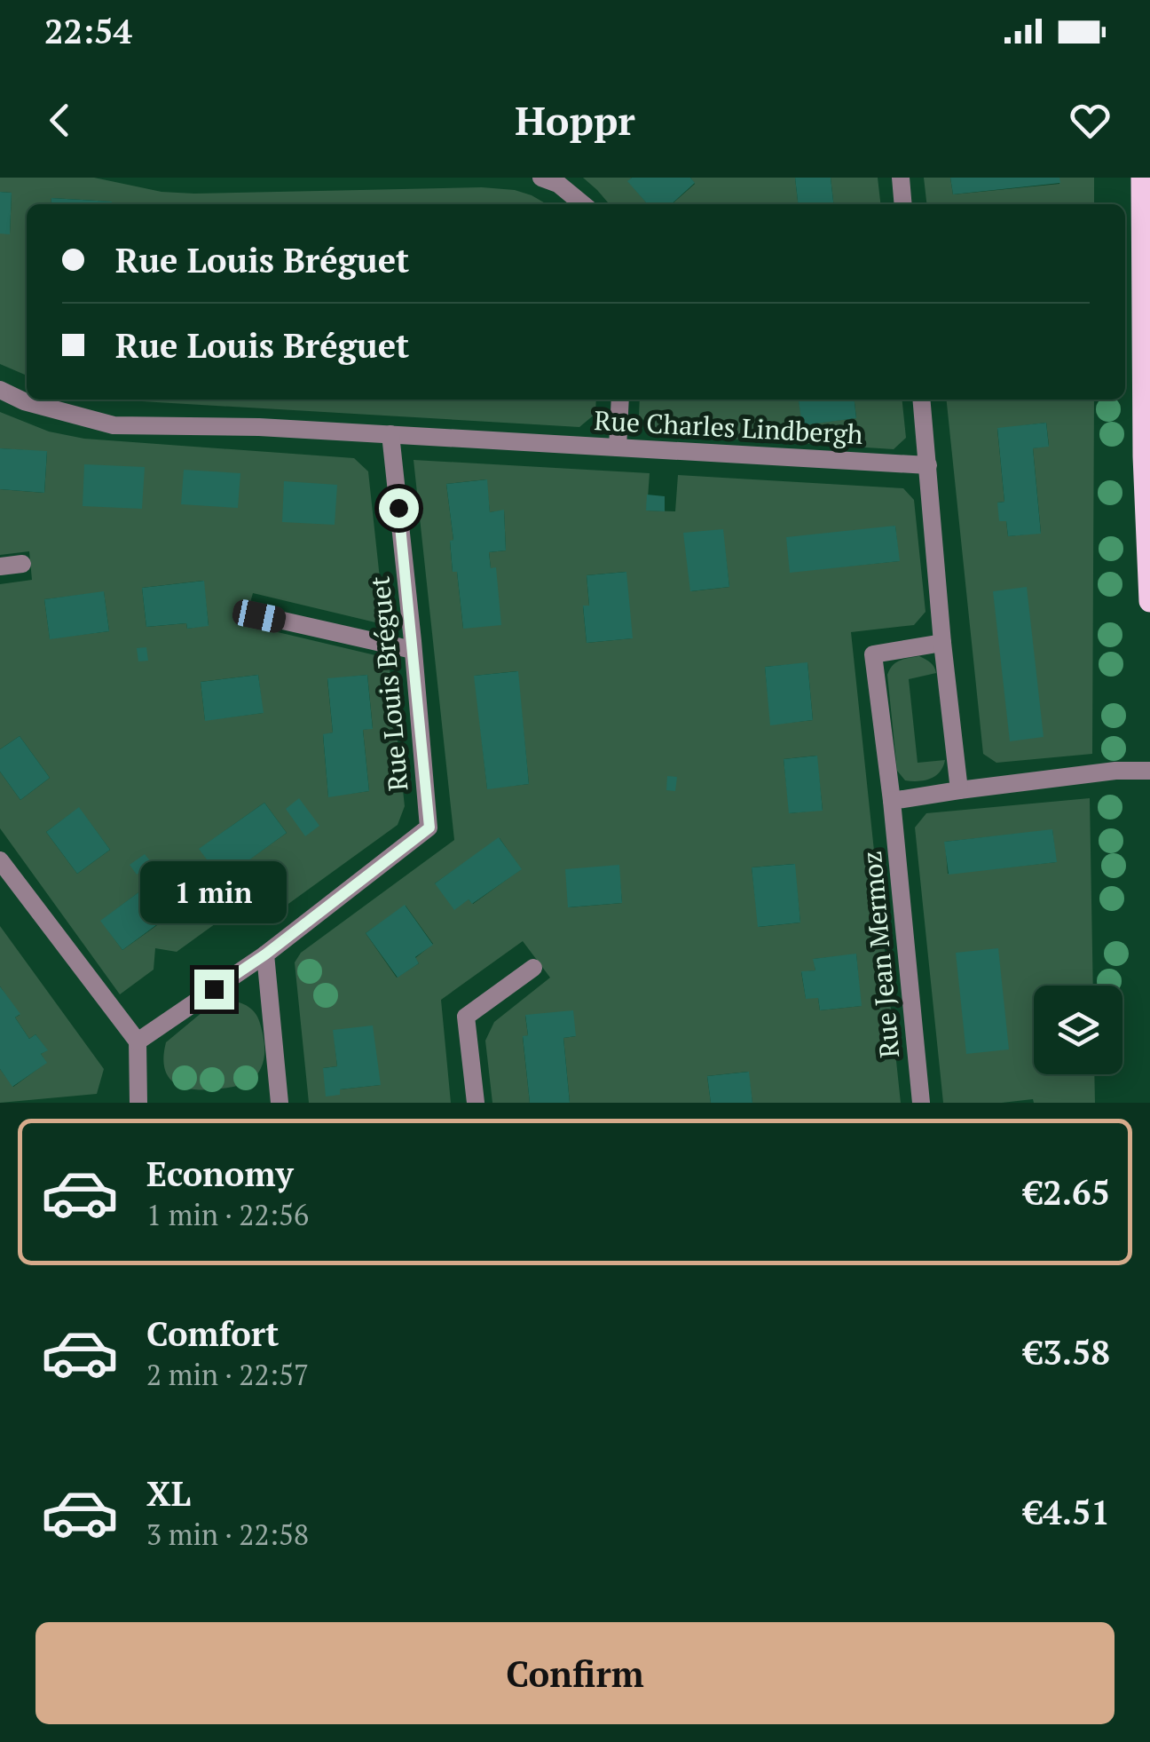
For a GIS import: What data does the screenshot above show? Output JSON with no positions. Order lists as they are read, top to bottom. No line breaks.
{"streets":{"street":["Rue Charles Lindbergh","Rue Louis Bréguet","Rue Jean Mermoz"]},"crossings":[["Rue Charles Lindbergh","Rue Louis Bréguet"]],"page":{"status":"22:54","header":"Hoppr","banner":["Rue Louis Bréguet","Rue Louis Bréguet"],"bubble":"1 min","list":[{"name":"Economy","note":"1 min · 22:56","value":"€2.65"},{"name":"Comfort","note":"2 min · 22:57","value":"€3.58"},{"name":"XL","note":"3 min · 22:58","value":"€4.51"}],"buttons":"Confirm"}}
